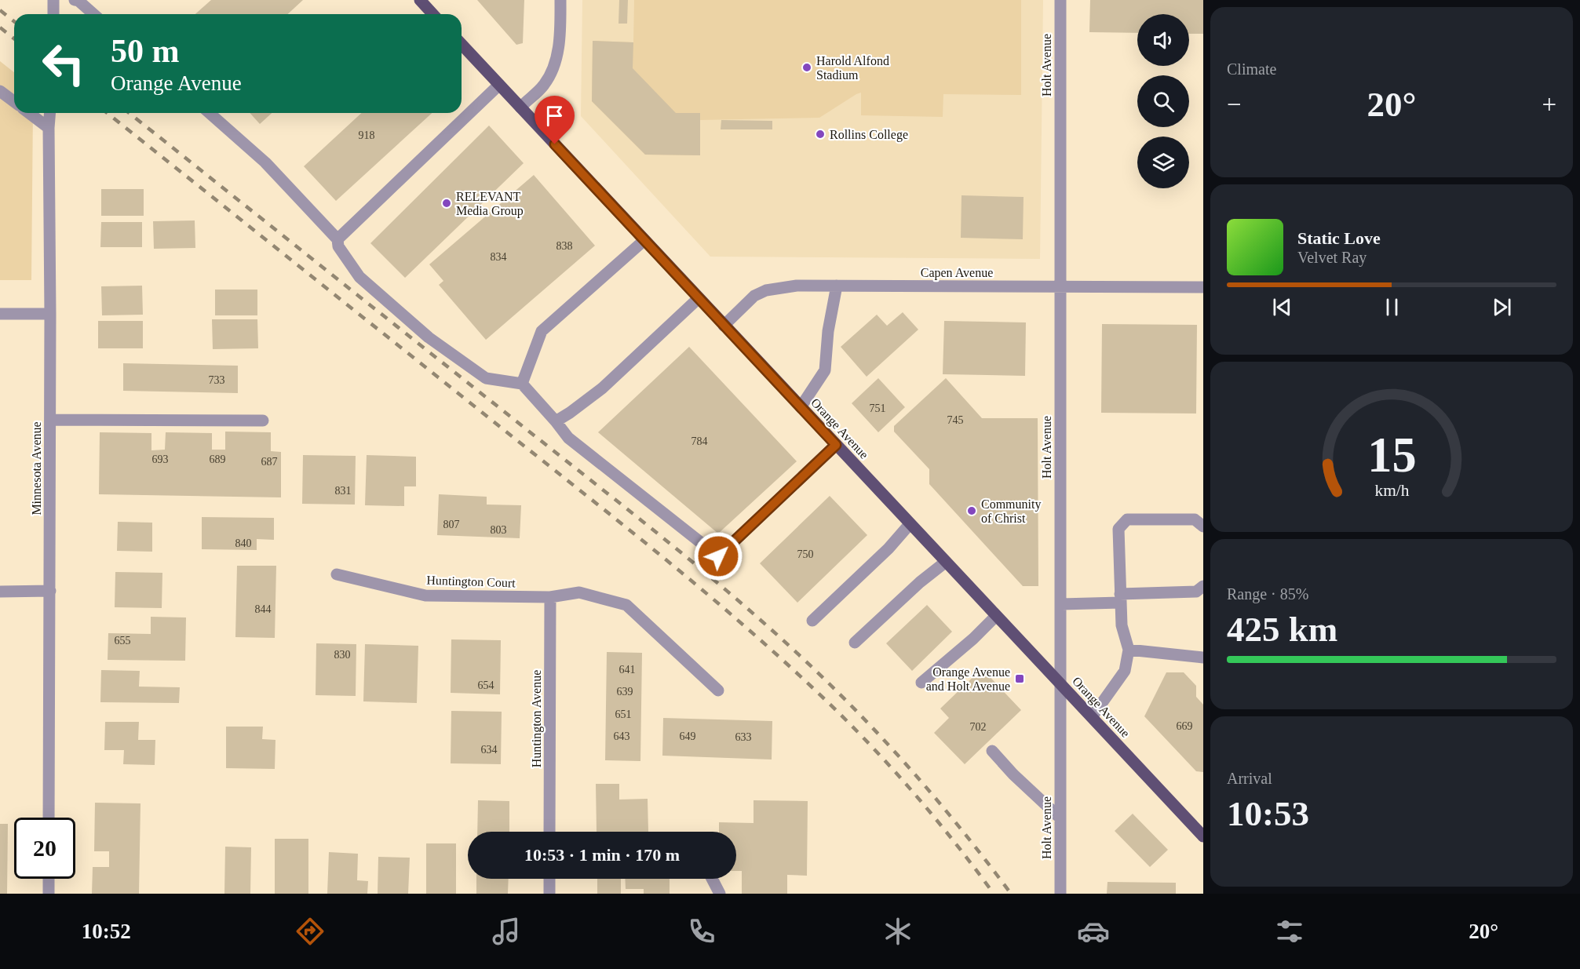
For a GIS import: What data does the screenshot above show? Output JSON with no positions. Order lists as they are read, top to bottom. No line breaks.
{"streets":{"main road":["Orange Avenue"],"street":["Holt Avenue","Capen Avenue","Minnesota Avenue","Huntington Court","Huntington Avenue"]},"crossings":[["Holt Avenue","Capen Avenue"],["Holt Avenue","Orange Avenue"],["Capen Avenue","Orange Avenue"],["Huntington Court","Huntington Avenue"]],"places":{"other":["Harold Alfond Stadium","Rollins College","RELEVANT Media Group","Community of Christ"],"transit":["Orange Avenue and Holt Avenue"]},"house_numbers":["918","838","834","733","751","745","784","693","689","687","831","807","803","840","750","844","655","830","641","654","639","651","669","702","643","649","633","634"],"page":{"tile":["Climate",["Range · 85%","425 km"],["Arrival","10:53"]],"turn":["50 m","Orange Avenue"],"heat":["−","20°","+"],"song":["Static Love","Velvet Ray"],"limit":"20","trip":"10:53 · 1 min · 170 m","tabs":["10:52","20°"],"gauge":["15","km/h"]}}
